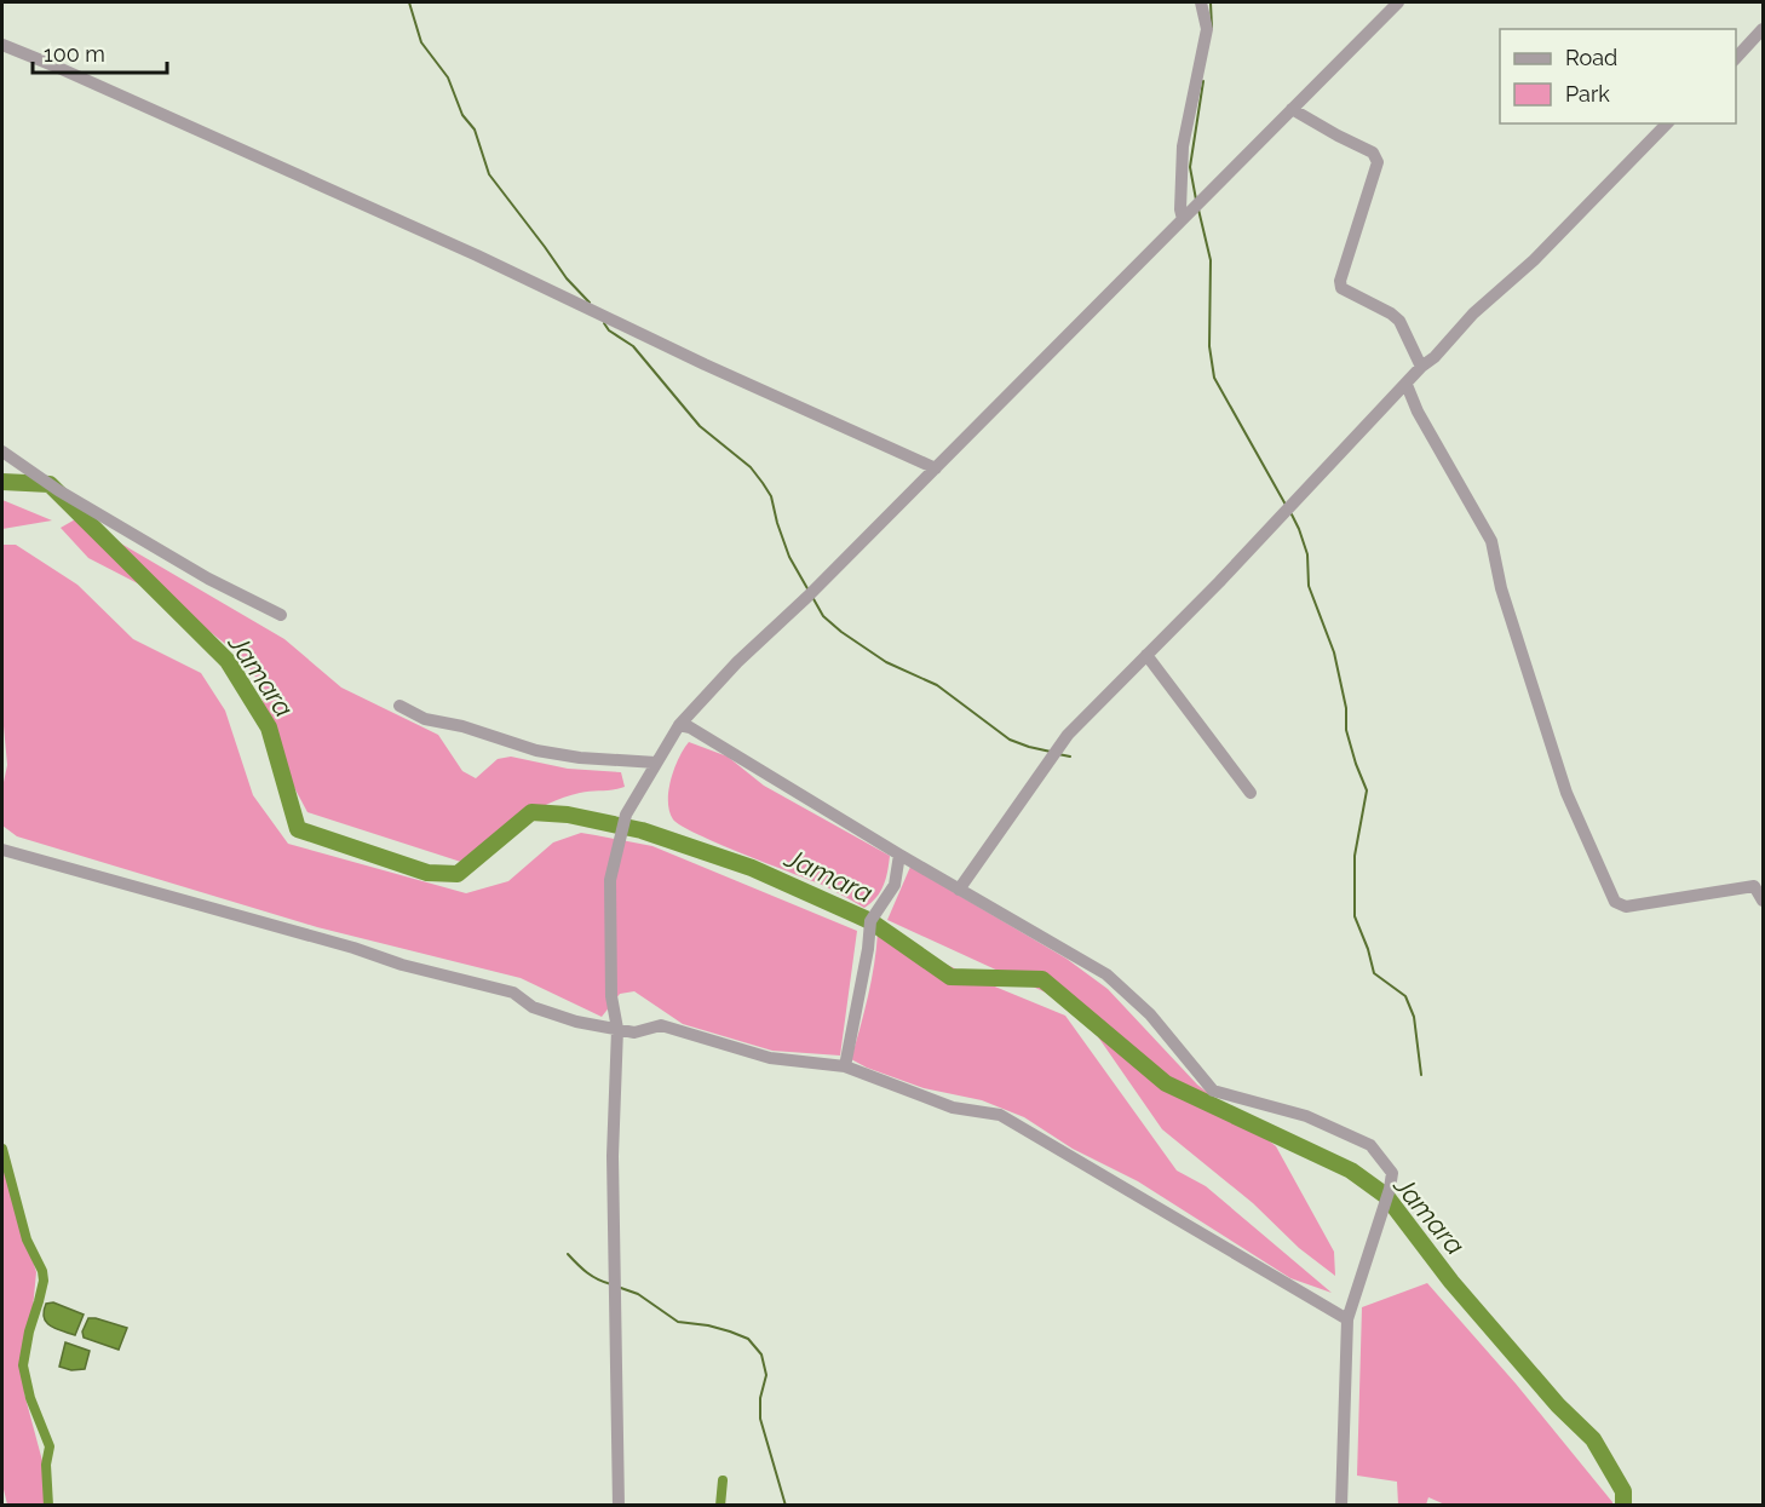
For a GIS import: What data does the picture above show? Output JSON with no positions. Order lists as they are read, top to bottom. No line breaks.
{"water":["Jamara"],"legend":["Road","Park"],"scale_bar":"100 m"}
